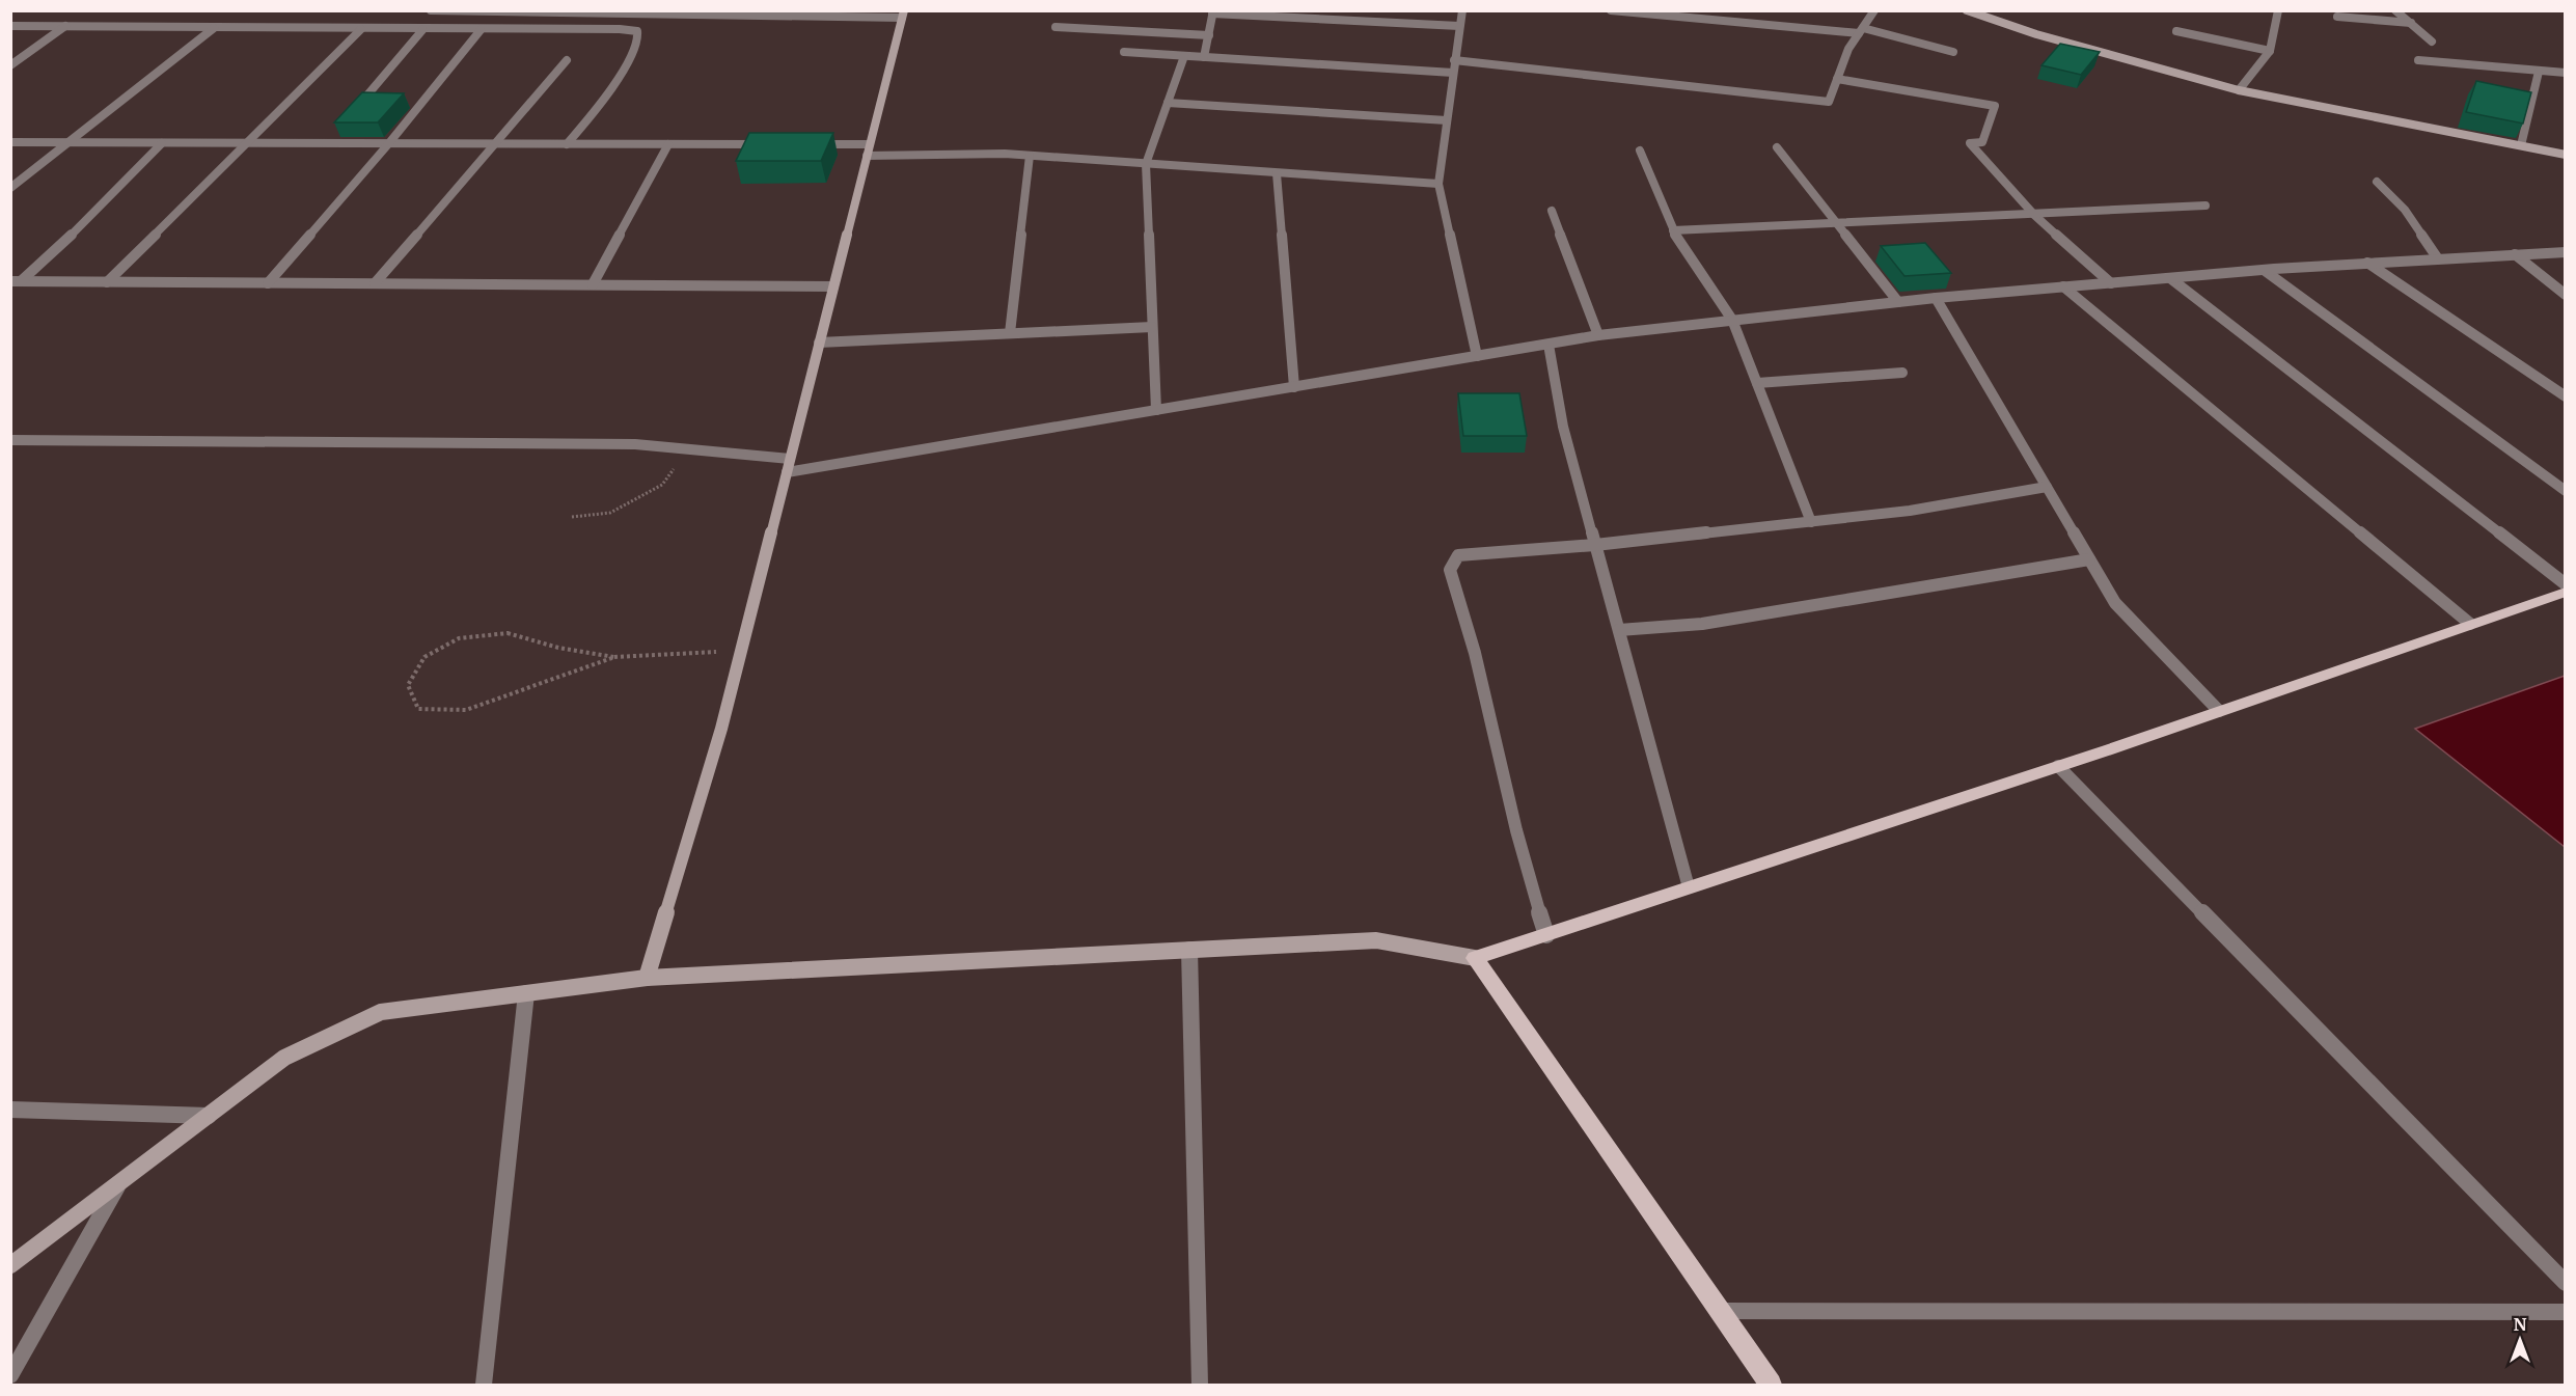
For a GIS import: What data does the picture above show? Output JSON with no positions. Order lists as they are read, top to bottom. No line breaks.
{"north":"top"}
